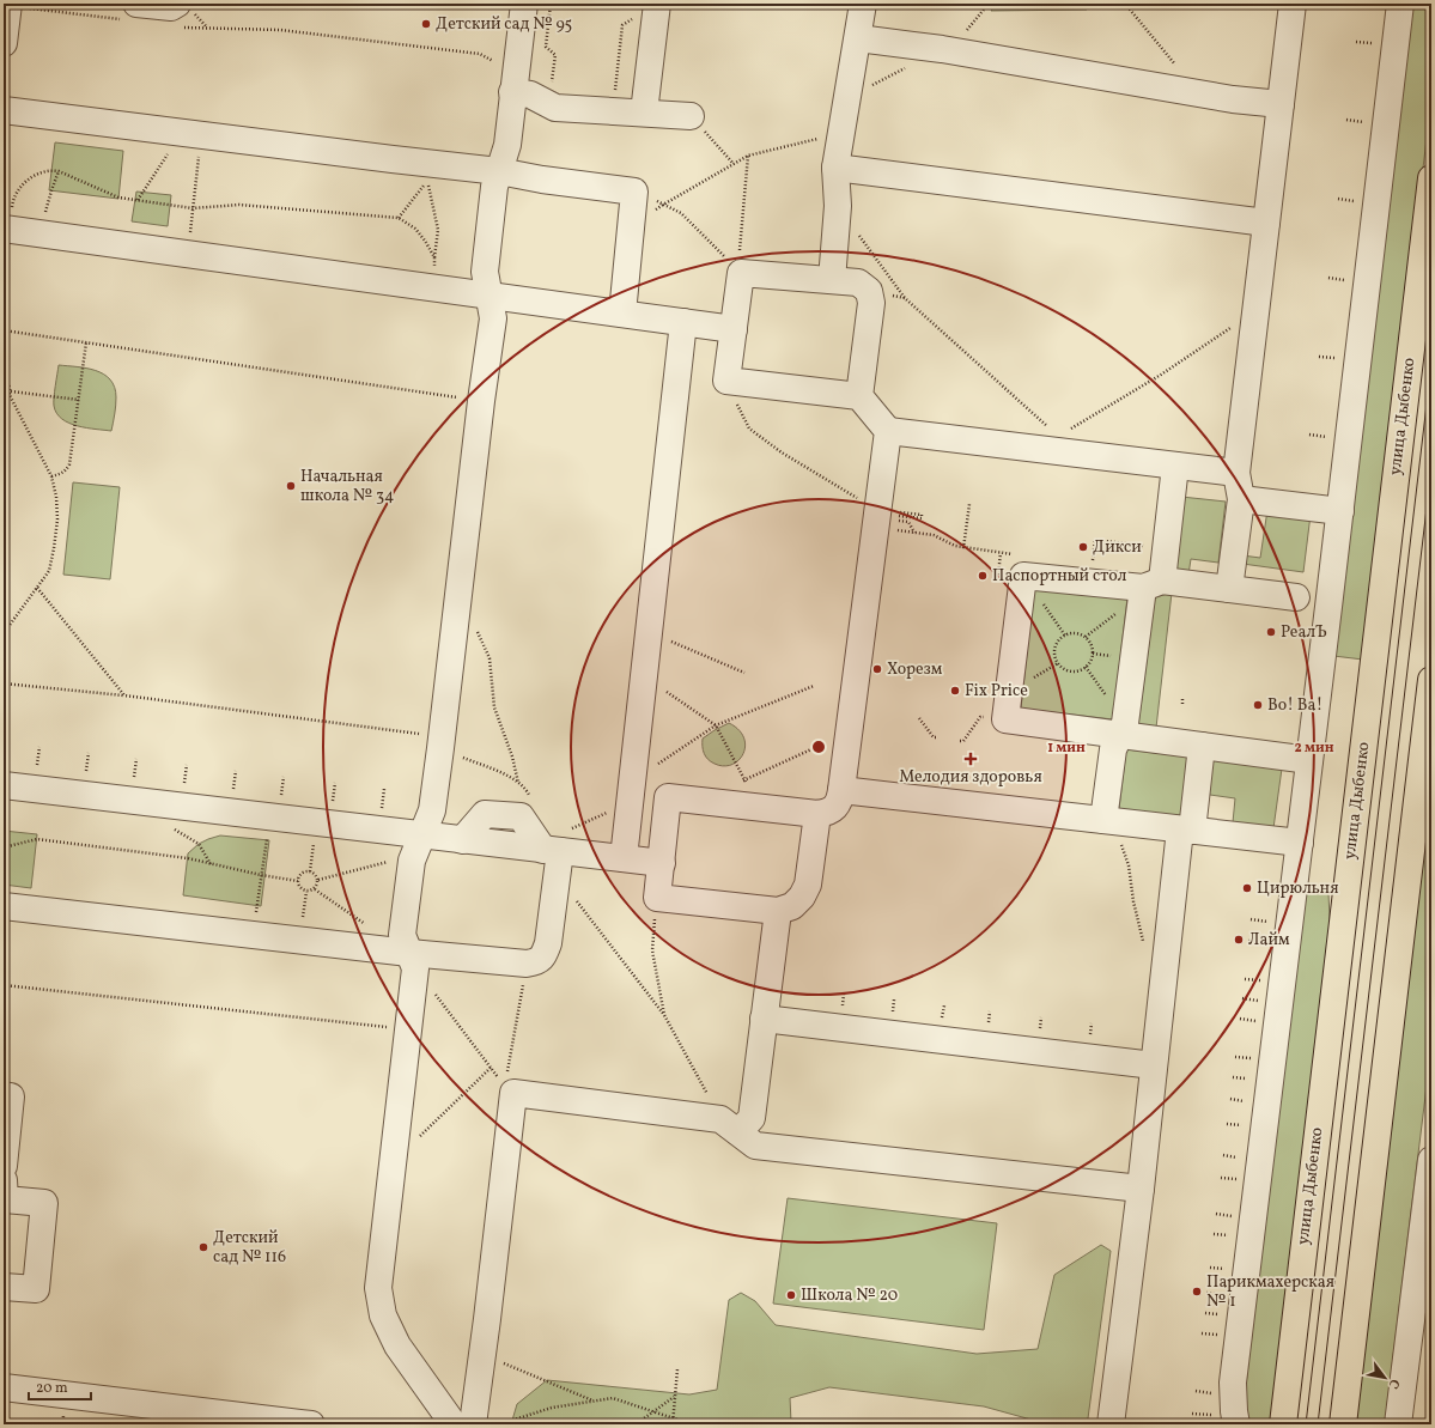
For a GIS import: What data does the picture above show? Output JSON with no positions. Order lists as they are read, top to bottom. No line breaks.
{"streets":{"main road":["улица Дыбенко"]},"places":{"other":["Детский сад № 95","Начальная школа № 34","Дикси","Паспортный стол","РеалЪ","Хорезм","Fix Price","Во! Ва!","Цирюльня","Лайм","Детский сад № 116","Парикмахерская № 1","Школа № 20"],"health":["Мелодия здоровья"]},"scale_bar":"20 m","north":"bottom right","rings":["1 мин","2 мин"]}
